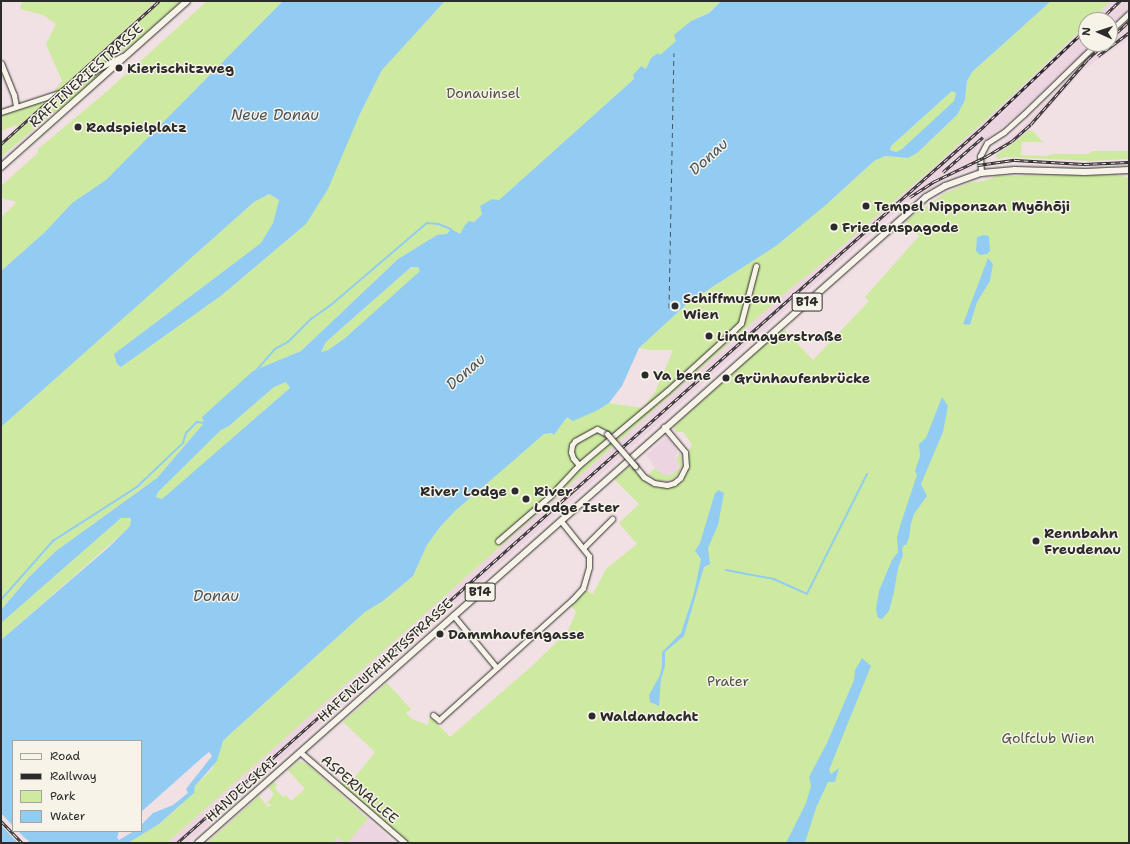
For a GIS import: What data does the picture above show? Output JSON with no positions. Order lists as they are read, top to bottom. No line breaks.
{"streets":{"main road":["RAFFINERIESTRASSE","B14","HAFENZUFAHRTSSTRASSE","HANDELSKAI"],"street":["ASPERNALLEE"]},"crossings":[["B14","HAFENZUFAHRTSSTRASSE"],["HAFENZUFAHRTSSTRASSE","HANDELSKAI"],["HAFENZUFAHRTSSTRASSE","ASPERNALLEE"],["HANDELSKAI","ASPERNALLEE"]],"water":["Neue Donau","Donau"],"parks":["Donauinsel","Prater","Golfclub Wien"],"places":["Kierischitzweg","Radspielplatz","Tempel Nipponzan Myōhōji","Friedenspagode","Schiffmuseum Wien","Lindmayerstraße","Va bene","Grünhaufenbrücke","River Lodge","River Lodge Ister","Rennbahn Freudenau","Dammhaufengasse","Waldandacht"],"legend":["Road","Railway","Park","Water"],"north":"left"}
